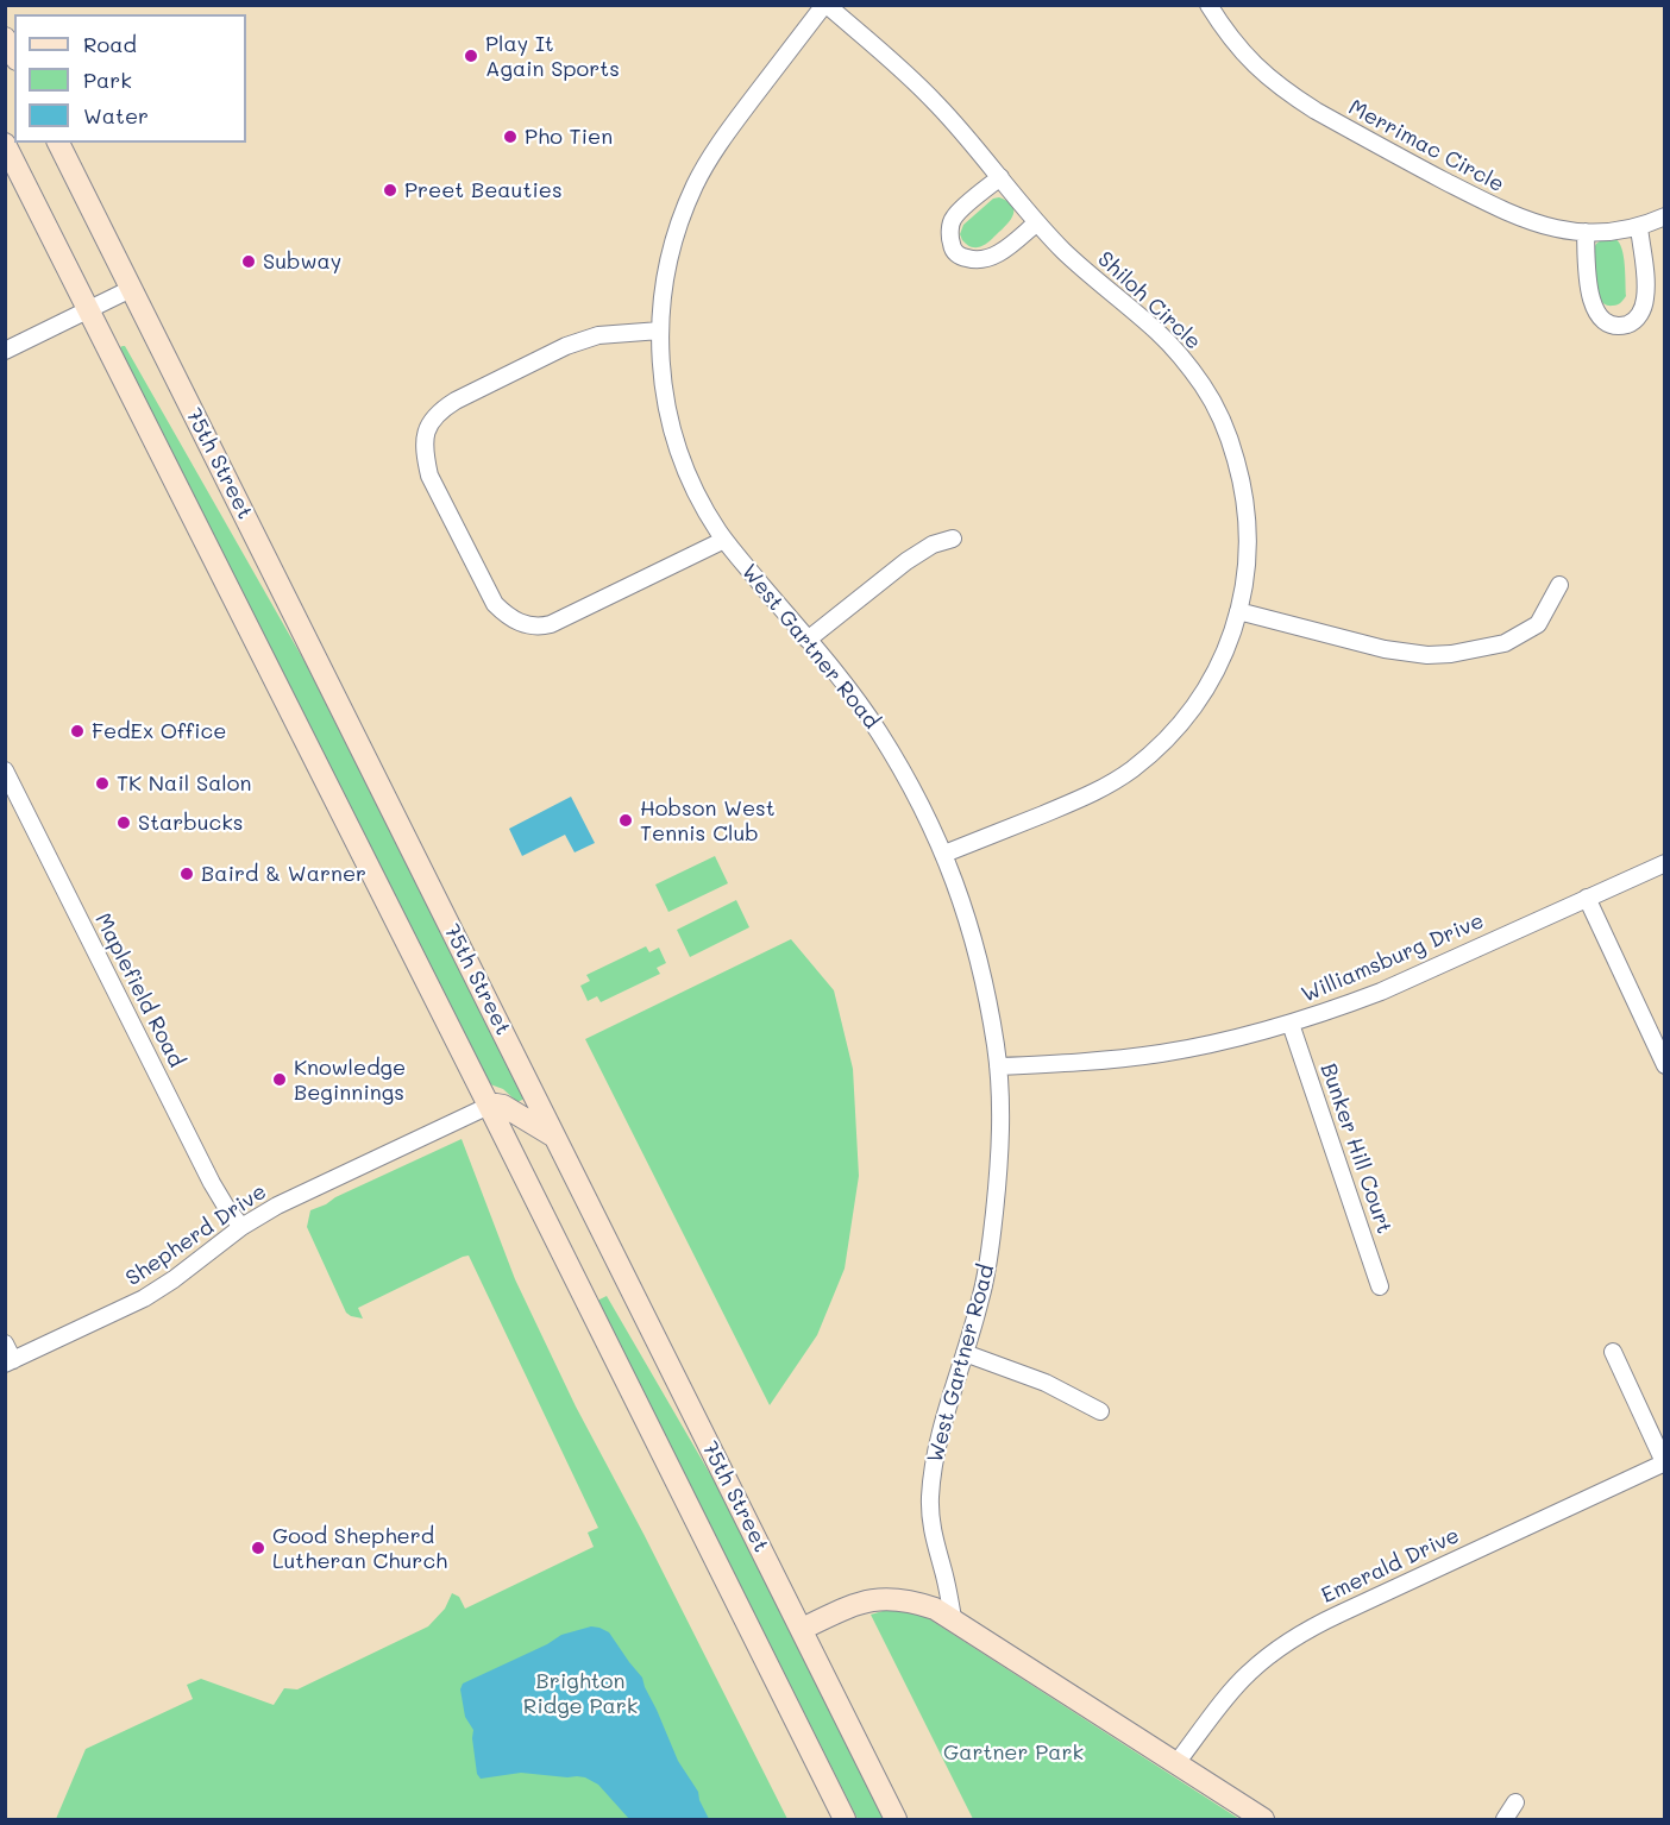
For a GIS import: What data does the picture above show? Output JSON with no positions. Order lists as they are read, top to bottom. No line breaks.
{"streets":{"main road":["75th Street"],"street":["Merrimac Circle","Shiloh Circle","West Gartner Road","Williamsburg Drive","Maplefield Road","Bunker Hill Court","Shepherd Drive","Emerald Drive"]},"crossings":[["Shiloh Circle","West Gartner Road"],["West Gartner Road","Williamsburg Drive"],["Williamsburg Drive","Bunker Hill Court"],["Maplefield Road","Shepherd Drive"]],"parks":["Brighton Ridge Park","Gartner Park"],"places":["Play It Again Sports","Pho Tien","Preet Beauties","Subway","FedEx Office","TK Nail Salon","Hobson West Tennis Club","Starbucks","Baird & Warner","Knowledge Beginnings","Good Shepherd Lutheran Church"],"legend":["Road","Park","Water"]}
